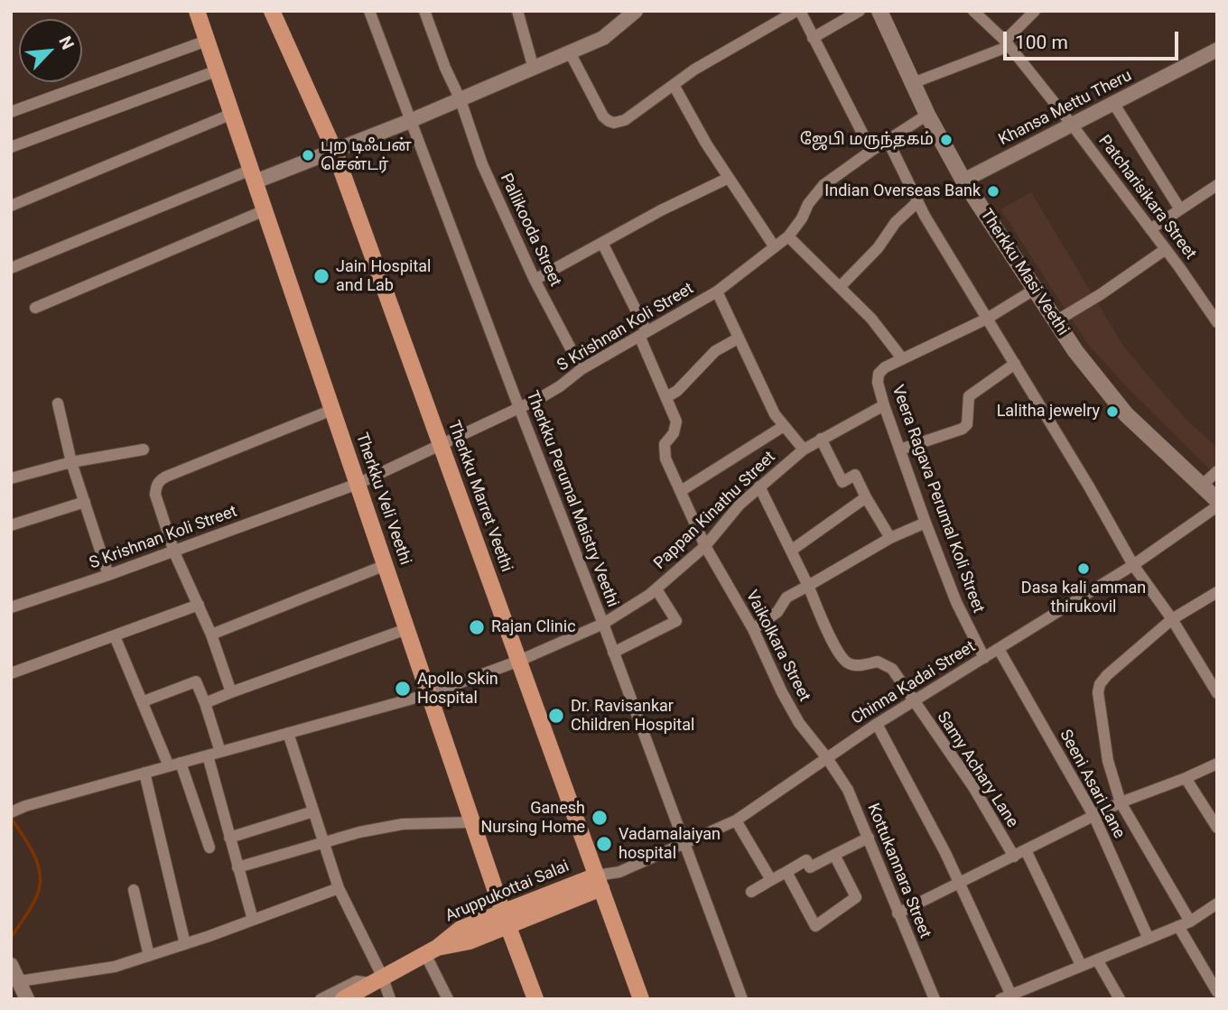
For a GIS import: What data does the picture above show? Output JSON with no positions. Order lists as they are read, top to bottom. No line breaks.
{"streets":{"main road":["Therkku Masi Veethi","Therkku Marret Veethi","Therkku Veli Veethi","Aruppukottai Salai"],"street":["Khansa Mettu Theru","Patcharisikara Street","Pallikooda Street","S Krishnan Koli Street","Therkku Perumal Maistry Veethi","Veera Ragava Perumal Koli Street","Pappan Kinathu Street","Vaikolkara Street","Chinna Kadai Street","Samy Achary Lane","Seeni Asari Lane","Kottukannara Street"]},"crossings":[["Khansa Mettu Theru","Patcharisikara Street"],["Khansa Mettu Theru","Therkku Masi Veethi"],["Pallikooda Street","S Krishnan Koli Street"],["Therkku Masi Veethi","S Krishnan Koli Street"],["Therkku Masi Veethi","Veera Ragava Perumal Koli Street"],["S Krishnan Koli Street","Therkku Marret Veethi"],["S Krishnan Koli Street","Therkku Veli Veethi"],["S Krishnan Koli Street","Therkku Perumal Maistry Veethi"],["Therkku Marret Veethi","Pappan Kinathu Street"],["Therkku Marret Veethi","Chinna Kadai Street"],["Therkku Marret Veethi","Aruppukottai Salai"],["Therkku Veli Veethi","Pappan Kinathu Street"],["Therkku Veli Veethi","Aruppukottai Salai"],["Therkku Perumal Maistry Veethi","Pappan Kinathu Street"],["Therkku Perumal Maistry Veethi","Chinna Kadai Street"],["Veera Ragava Perumal Koli Street","Pappan Kinathu Street"],["Veera Ragava Perumal Koli Street","Chinna Kadai Street"],["Pappan Kinathu Street","Vaikolkara Street"],["Vaikolkara Street","Chinna Kadai Street"],["Vaikolkara Street","Kottukannara Street"],["Chinna Kadai Street","Samy Achary Lane"],["Chinna Kadai Street","Seeni Asari Lane"],["Chinna Kadai Street","Kottukannara Street"],["Chinna Kadai Street","Aruppukottai Salai"]],"places":["ஜேபி மருந்தகம்","புற டிஃபன் சென்டர்","Indian Overseas Bank","Jain Hospital and Lab","Lalitha jewelry","Dasa kali amman thirukovil","Rajan Clinic","Apollo Skin Hospital","Dr. Ravisankar Children Hospital","Ganesh Nursing Home","Vadamalaiyan hospital"],"scale_bar":"100 m","north":"top right"}
